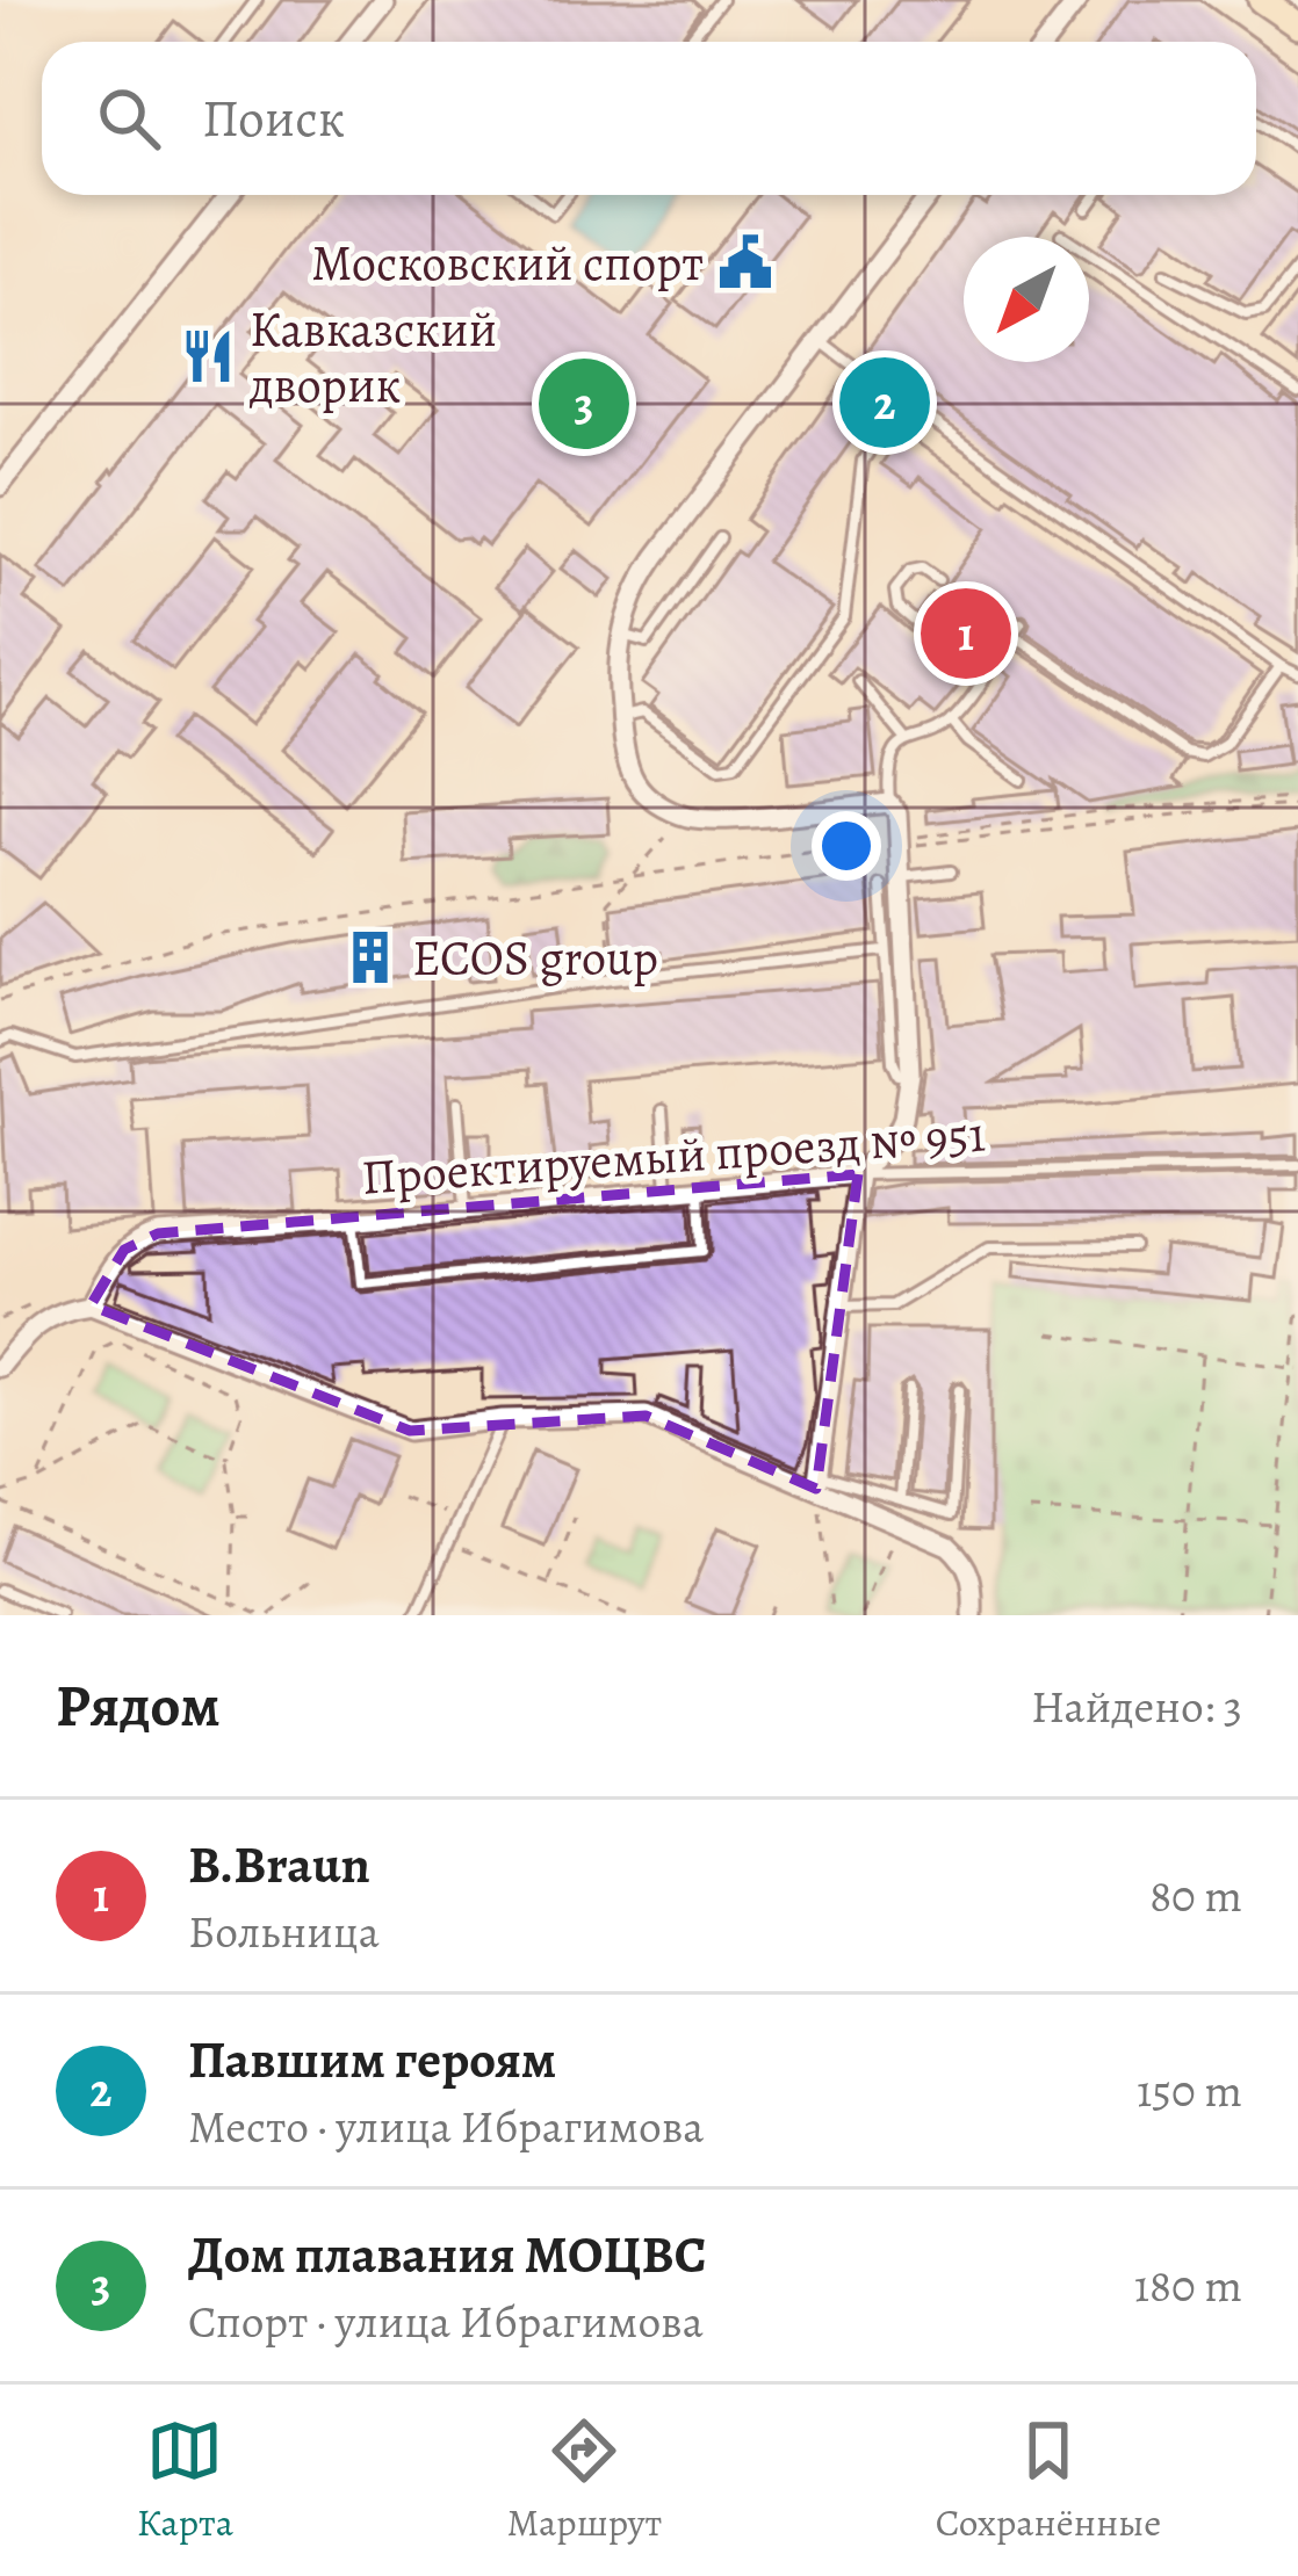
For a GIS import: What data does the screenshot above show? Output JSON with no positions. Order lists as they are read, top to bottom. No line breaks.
{"streets":{"street":["Проектируемый проезд № 951"]},"places":{"public building":["Московский спорт"],"restaurant":["Кавказский дворик"],"building":["ECOS group"]},"north":"bottom left","page":{"search":"Поиск","pins":["2","3","1"],"heading":["Рядом","Найдено: 3"],"list":[{"mark":"1","name":"B.Braun","note":"Больница","value":"80 m"},{"mark":"2","name":"Павшим героям","note":"Место · улица Ибрагимова","value":"150 m"},{"mark":"3","name":"Дом плавания МОЦВС","note":"Спорт · улица Ибрагимова","value":"180 m"}],"nav":["Карта","Маршрут","Сохранённые"]}}
